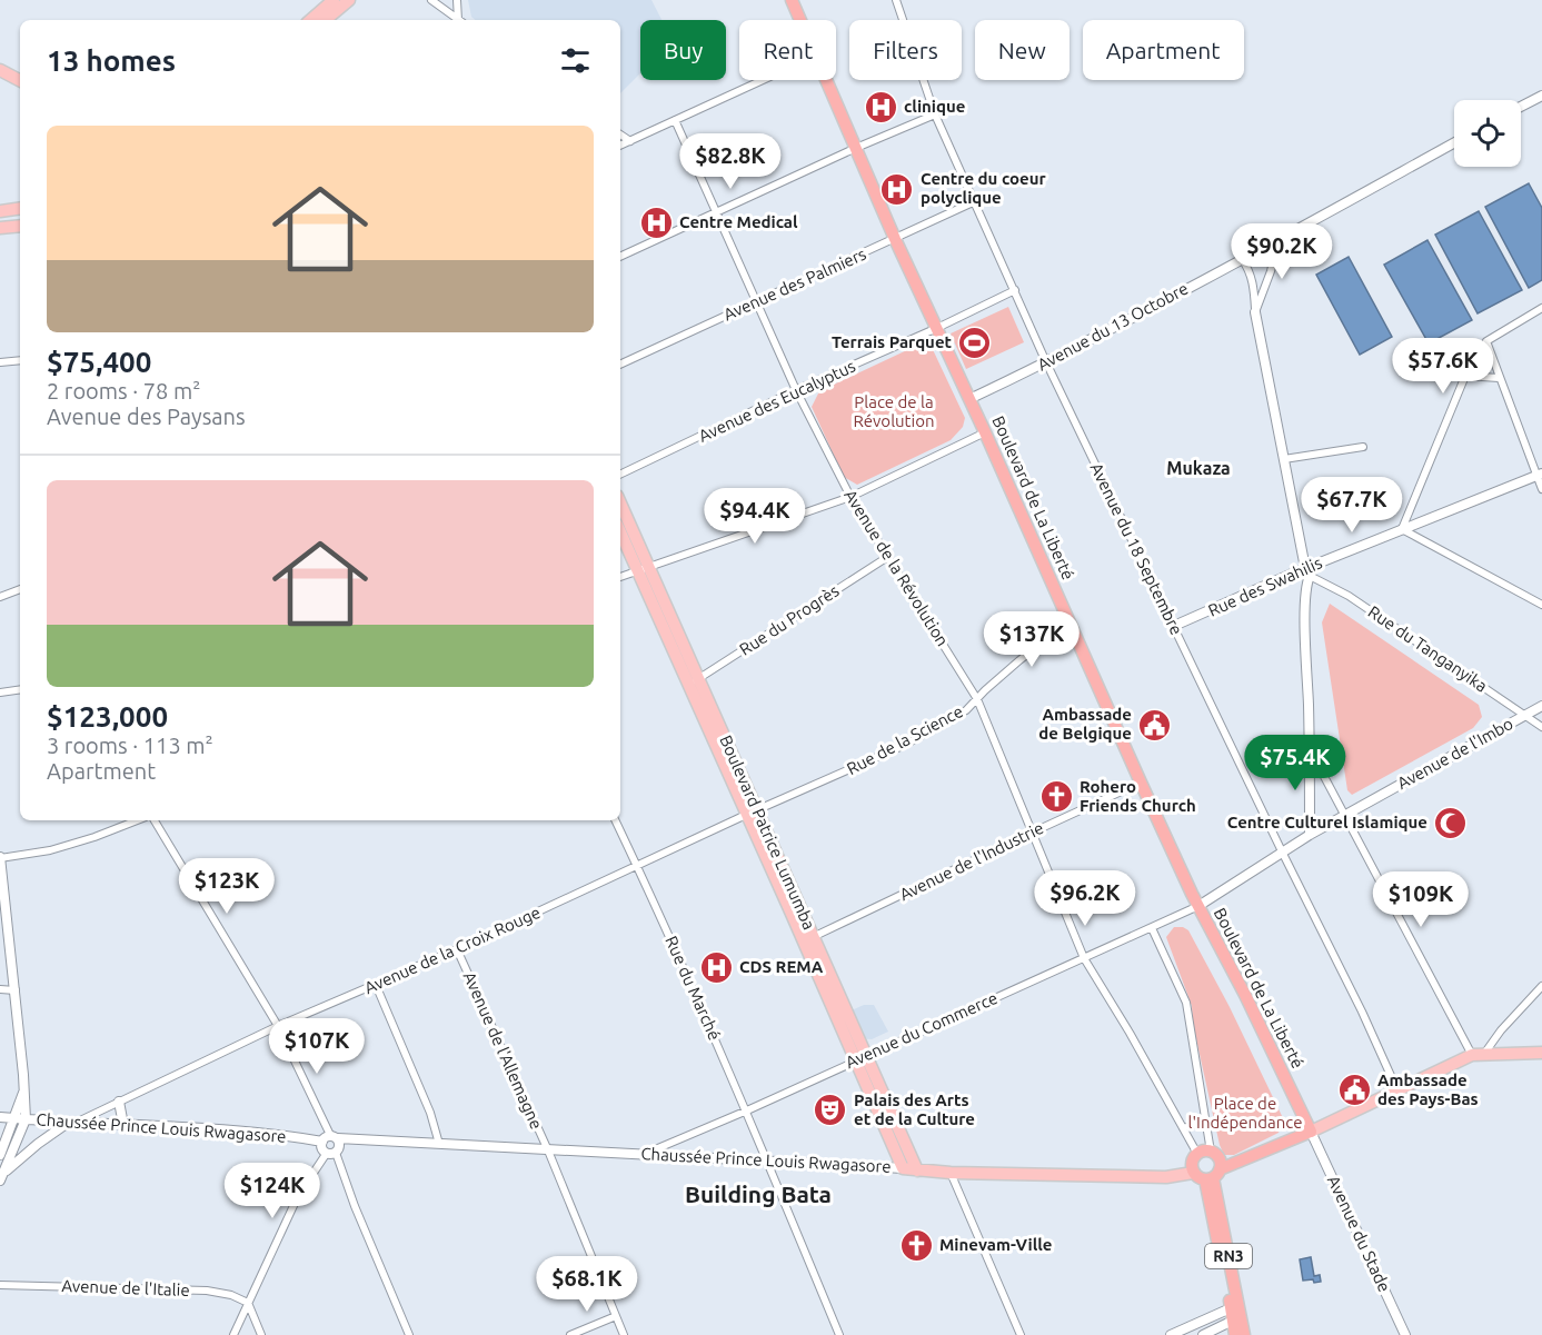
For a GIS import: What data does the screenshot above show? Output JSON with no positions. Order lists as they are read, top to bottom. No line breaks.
{"streets":{"highway":["Boulevard de La Liberté","RN3"],"main road":["Boulevard Patrice Lumumba","Chaussée Prince Louis Rwagasore"],"street":["Avenue des Palmiers","Avenue du 13 Octobre","Avenue des Eucalyptus","Avenue du 18 Septembre","Avenue de la Révolution","Rue des Swahilis","Rue du Progrès","Rue du Tanganyika","Rue de la Science","Avenue de l'Imbo","Avenue de l'Industrie","Avenue de la Croix Rouge","Rue du Marché","Avenue du Commerce","Avenue de l'Allemagne","Avenue du Stade","Avenue de l'Italie"]},"crossings":[["Avenue des Palmiers","Boulevard de La Liberté"],["Avenue des Palmiers","Avenue du 18 Septembre"],["Avenue des Palmiers","Avenue de la Révolution"],["Avenue du 13 Octobre","Boulevard de La Liberté"],["Avenue du 13 Octobre","Avenue du 18 Septembre"],["Avenue des Eucalyptus","Boulevard de La Liberté"],["Avenue des Eucalyptus","Avenue du 18 Septembre"],["Avenue des Eucalyptus","Avenue de la Révolution"],["Boulevard de La Liberté","Rue de la Science"],["Boulevard de La Liberté","Avenue de l'Imbo"],["Boulevard de La Liberté","Avenue de l'Industrie"],["Boulevard de La Liberté","Avenue du Commerce"],["Boulevard de La Liberté","Avenue du Stade"],["Avenue du 18 Septembre","Rue des Swahilis"],["Avenue du 18 Septembre","Avenue de l'Imbo"],["Avenue de la Révolution","Rue du Progrès"],["Avenue de la Révolution","Rue de la Science"],["Avenue de la Révolution","Avenue de l'Industrie"],["Avenue de la Révolution","Avenue du Commerce"],["Avenue de la Révolution","RN3"],["Rue des Swahilis","Rue du Tanganyika"],["Rue du Progrès","Boulevard Patrice Lumumba"],["Rue du Tanganyika","Avenue de l'Imbo"],["Rue de la Science","Boulevard Patrice Lumumba"],["Rue de la Science","Avenue de la Croix Rouge"],["Avenue de l'Imbo","Avenue du Commerce"],["Boulevard Patrice Lumumba","Avenue de l'Industrie"],["Boulevard Patrice Lumumba","Avenue de la Croix Rouge"],["Boulevard Patrice Lumumba","Avenue du Commerce"],["Boulevard Patrice Lumumba","Chaussée Prince Louis Rwagasore"],["Avenue de la Croix Rouge","Rue du Marché"],["Avenue de la Croix Rouge","Avenue de l'Allemagne"],["Avenue de la Croix Rouge","Chaussée Prince Louis Rwagasore"],["Rue du Marché","Avenue du Commerce"],["Rue du Marché","Chaussée Prince Louis Rwagasore"],["Avenue du Commerce","Chaussée Prince Louis Rwagasore"],["Avenue de l'Allemagne","Chaussée Prince Louis Rwagasore"]],"districts":["Mukaza","Building Bata"],"parks":["Place de la Révolution","Place de l'Indépendance"],"places":{"hospital":["clinique","Centre du coeur polyclique","Centre Medical","CDS REMA"],"sports":["Terrais Parquet"],"public building":["Ambassade de Belgique","Ambassade des Pays-Bas"],"church":["Rohero Friends Church","Minevam-Ville"],"mosque":["Centre Culturel Islamique"],"theatre":["Palais des Arts et de la Culture"]},"page":{"chip":["Buy","Rent","Filters","New","Apartment"],"heading":"13 homes","list":[{"name":"$75,400","note":"2 rooms · 78 m² · Avenue des Paysans"},{"name":"$123,000","note":"3 rooms · 113 m² · Apartment"}],"price":["$82.8K","$90.2K","$57.6K","$67.7K","$94.4K","$137K","$75.4K","$123K","$96.2K","$109K","$107K","$124K","$68.1K"]}}
